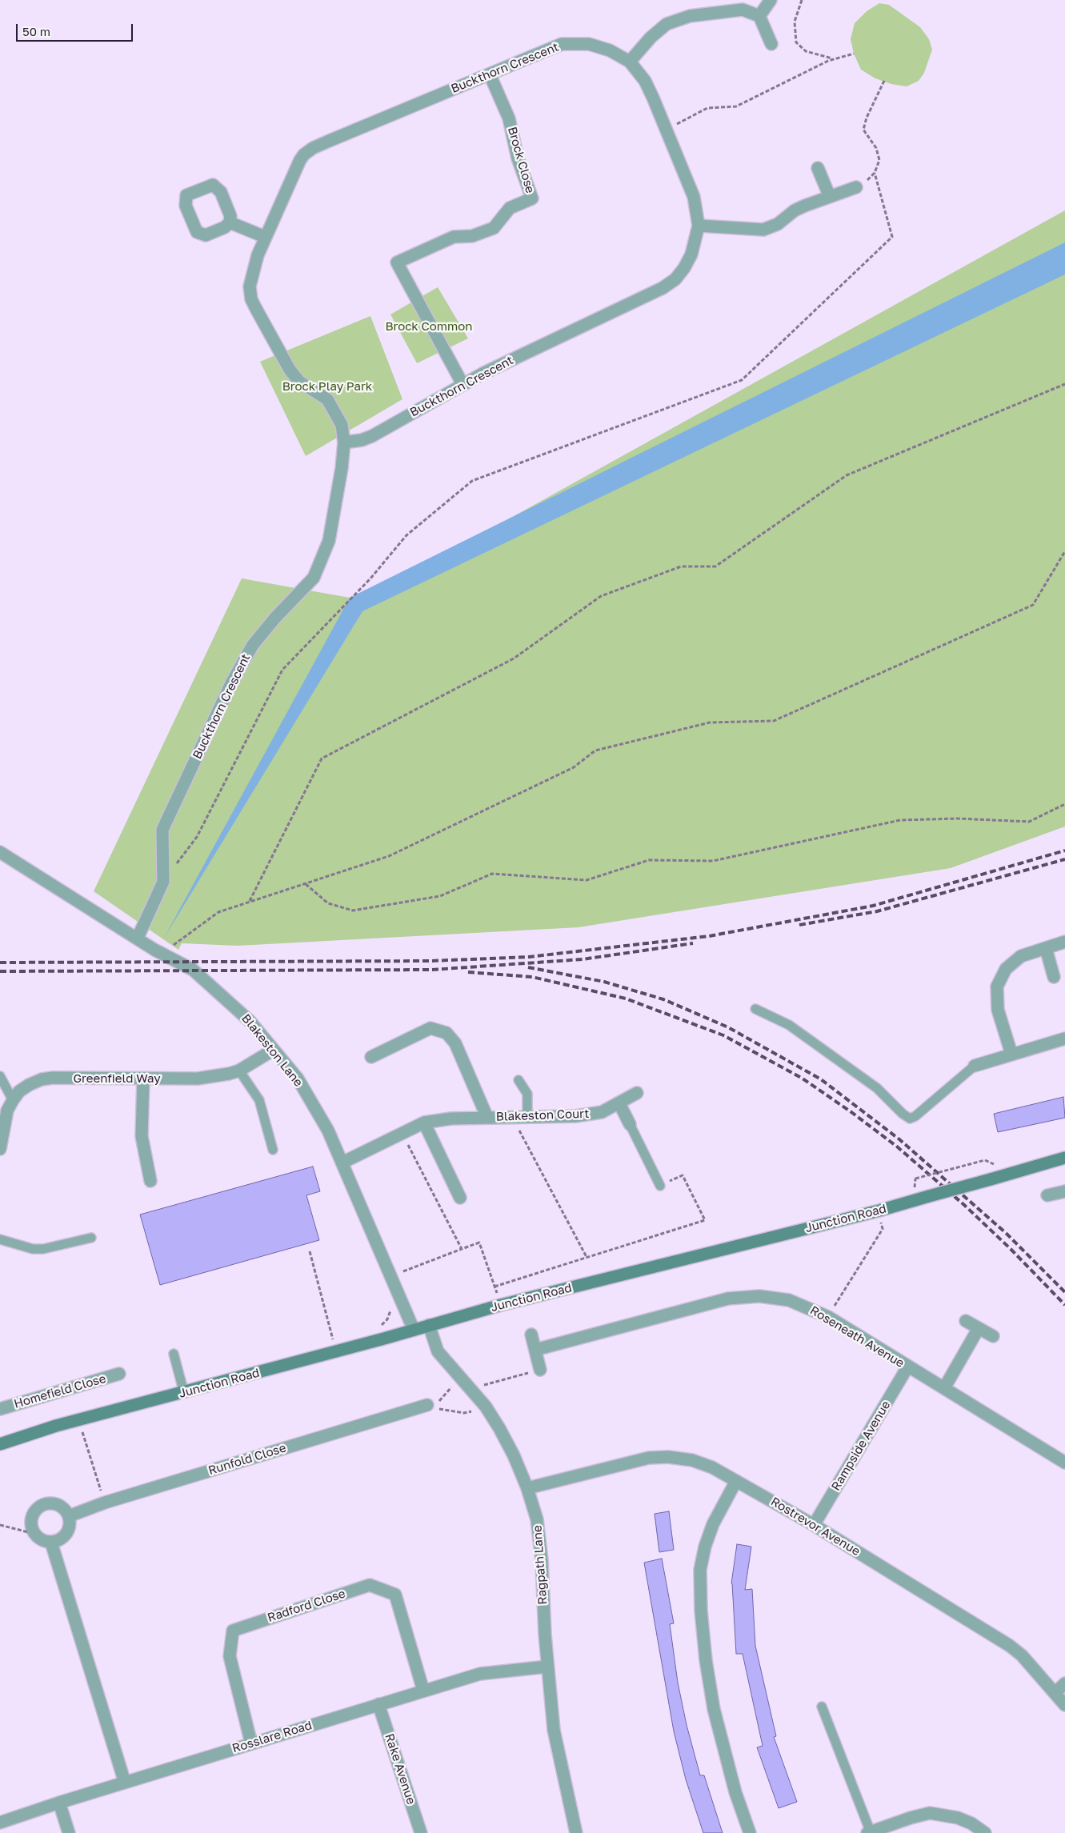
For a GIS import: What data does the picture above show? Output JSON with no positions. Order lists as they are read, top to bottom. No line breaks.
{"streets":{"main road":["Junction Road"],"street":["Buckthorn Crescent","Brock Close","Blakeston Lane","Greenfield Way","Blakeston Court","Roseneath Avenue","Homefield Close","Rampside Avenue","Runfold Close","Rostrevor Avenue","Ragpath Lane","Radford Close","Rosslare Road","Rake Avenue"]},"crossings":[["Buckthorn Crescent","Brock Close"],["Buckthorn Crescent","Blakeston Lane"],["Blakeston Lane","Greenfield Way"],["Blakeston Lane","Blakeston Court"],["Blakeston Lane","Junction Road"],["Junction Road","Ragpath Lane"],["Roseneath Avenue","Rampside Avenue"],["Rampside Avenue","Rostrevor Avenue"],["Rostrevor Avenue","Ragpath Lane"],["Ragpath Lane","Rosslare Road"],["Radford Close","Rosslare Road"],["Rosslare Road","Rake Avenue"]],"parks":["Brock Common","Brock Play Park"],"scale_bar":"50 m"}
